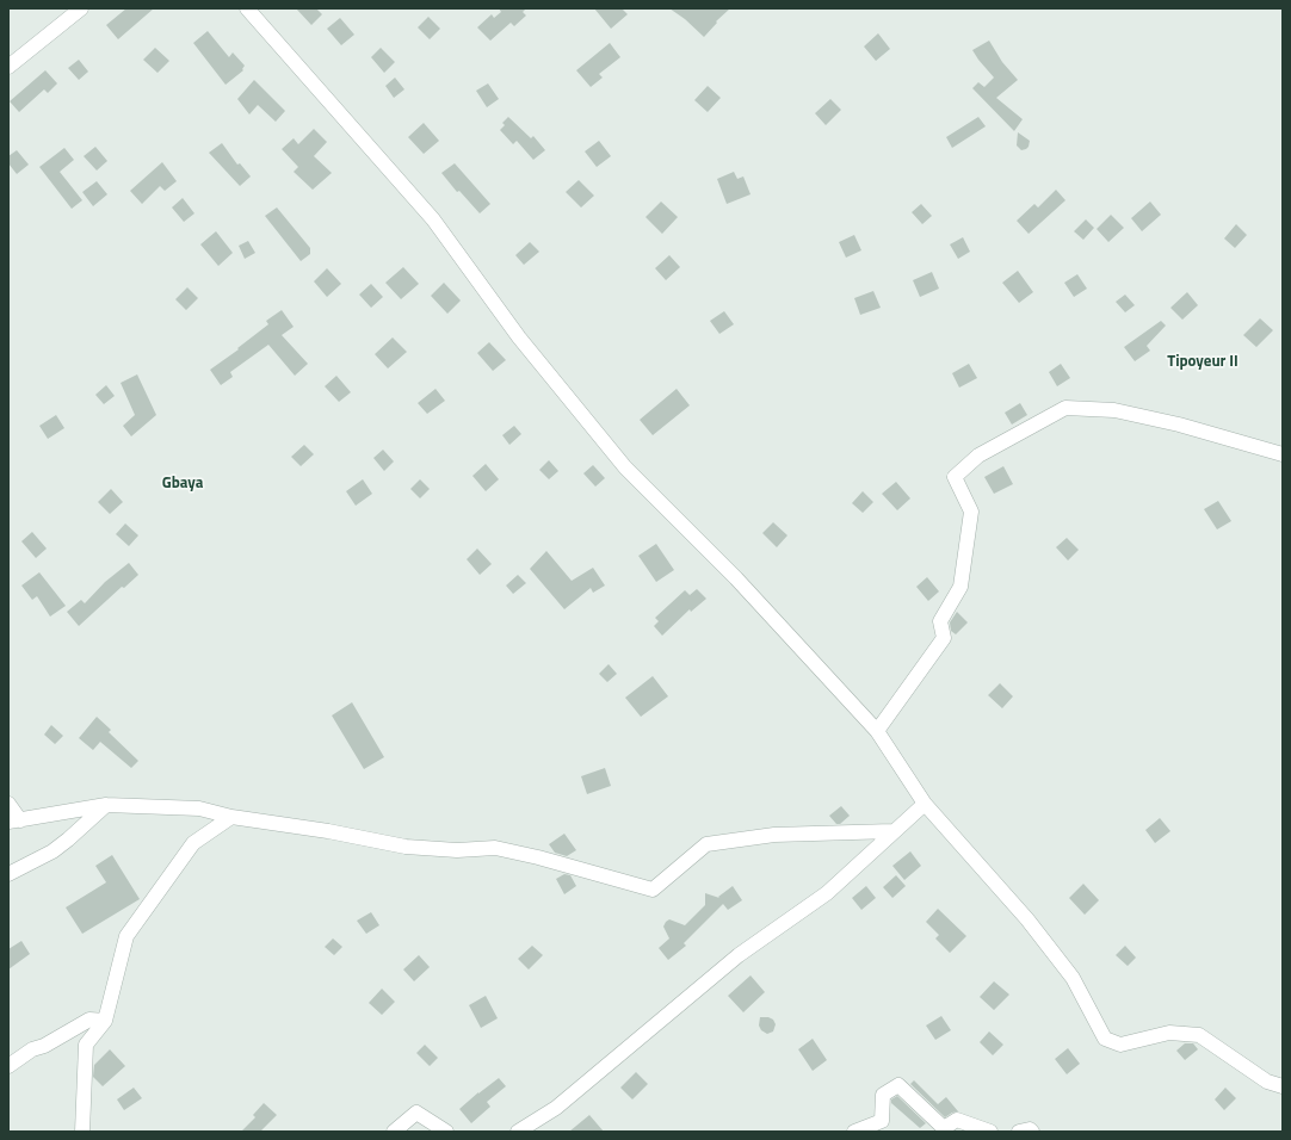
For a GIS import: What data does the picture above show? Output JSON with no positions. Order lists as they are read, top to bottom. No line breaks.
{"districts":["Tipoyeur II","Gbaya"]}
